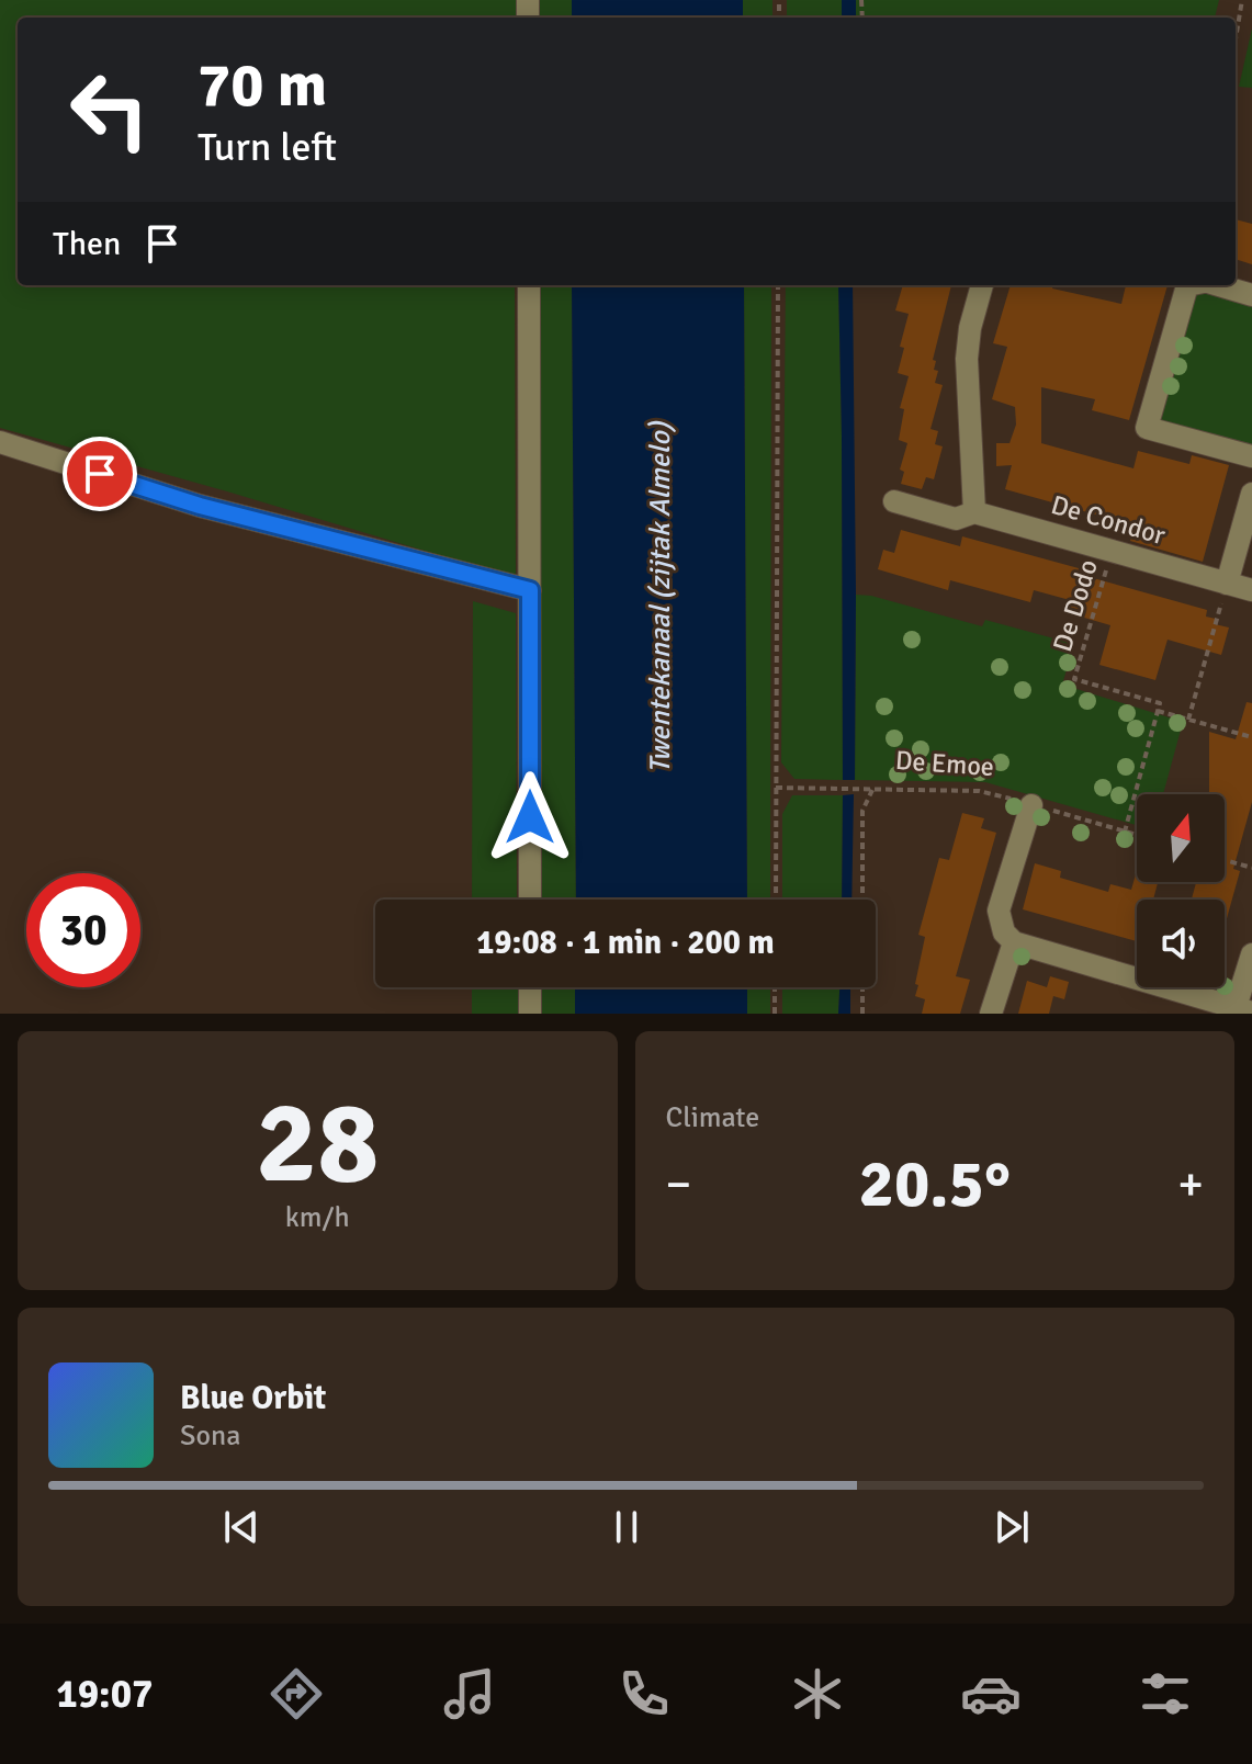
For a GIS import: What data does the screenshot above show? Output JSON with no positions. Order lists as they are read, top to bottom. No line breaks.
{"streets":{"street":["De Condor"],"path":["De Dodo","De Emoe"]},"crossings":[["De Condor","De Dodo"]],"water":["Twentekanaal (zijtak Almelo)"],"north":"top","page":{"turn":["70 m","Turn left"],"then":"Then","limit":"30","trip":"19:08 · 1 min · 200 m","tile":[["28","km/h"],"Climate"],"heat":["−","20.5°","+"],"song":["Blue Orbit","Sona"],"tabs":"19:07"}}
